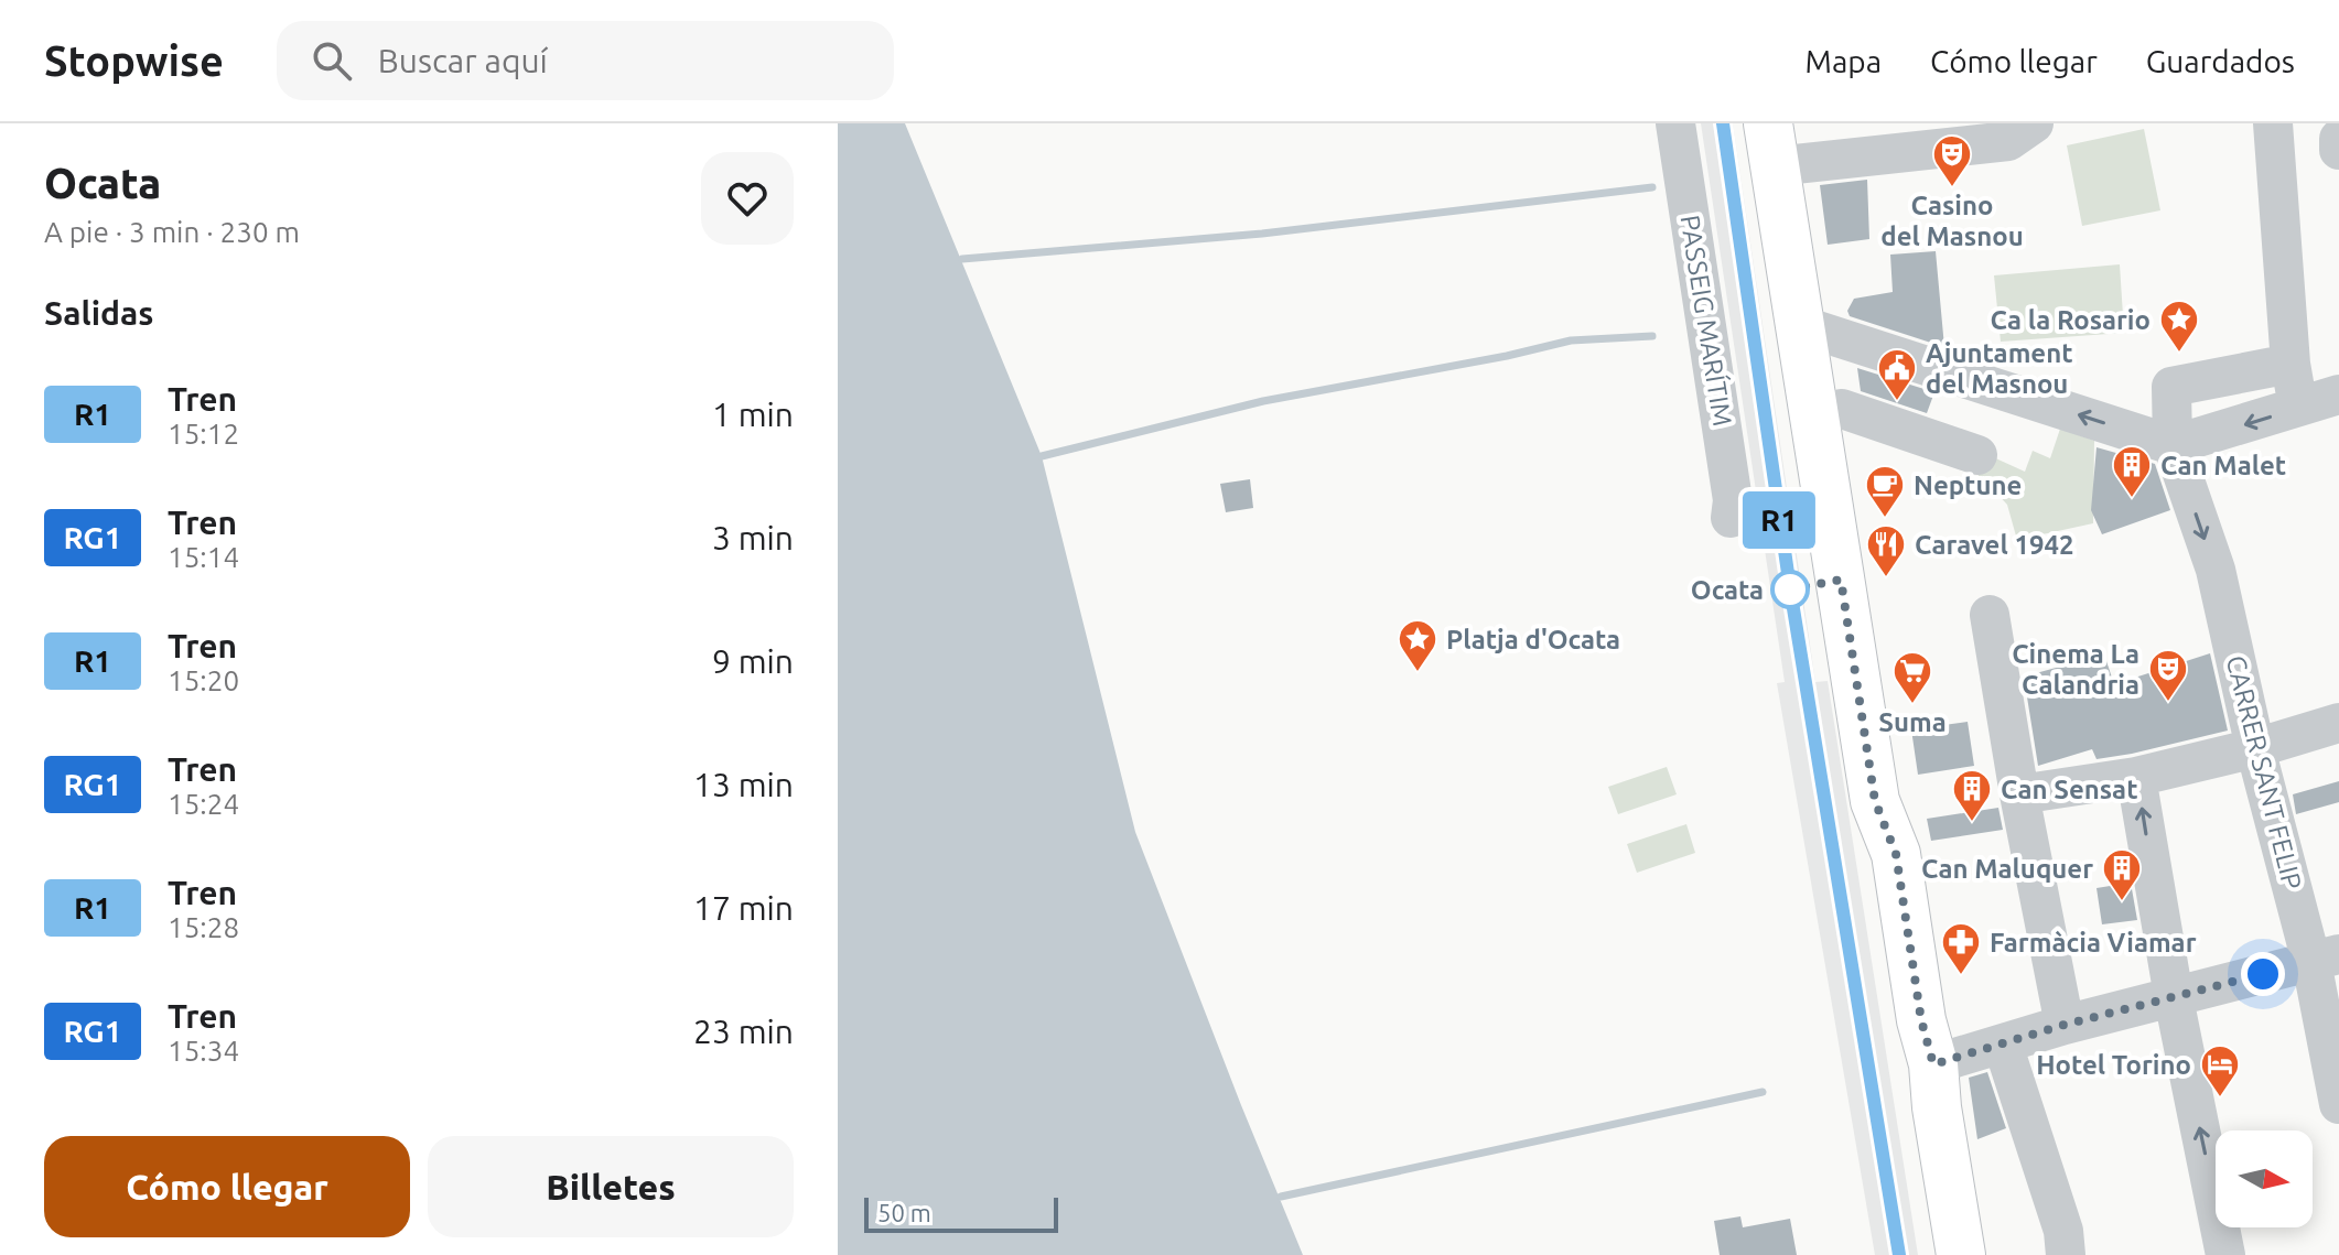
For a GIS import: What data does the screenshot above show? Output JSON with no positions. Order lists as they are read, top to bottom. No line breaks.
{"streets":{"street":["PASSEIG MARÍTIM","CARRER SANT FELIP"]},"places":{"theatre":["Casino del Masnou","Cinema La Calandria"],"place":["Ca la Rosario","Platja d'Ocata"],"public building":["Ajuntament del Masnou"],"building":["Can Malet","Can Sensat","Can Maluquer"],"cafe":["Neptune"],"restaurant":["Caravel 1942"],"other":["Ocata"],"supermarket":["Suma"],"pharmacy":["Farmàcia Viamar"],"hotel":["Hotel Torino"]},"scale_bar":"50 m","north":"right","page":{"header":"Stopwise","search":"Buscar aquí","nav":["Mapa","Cómo llegar","Guardados"],"heading":[["Ocata","A pie · 3 min · 230 m"],"Salidas"],"on_map":"R1","list":[{"mark":"R1","name":"Tren","note":"15:12","value":"1 min"},{"mark":"RG1","name":"Tren","note":"15:14","value":"3 min"},{"mark":"R1","name":"Tren","note":"15:20","value":"9 min"},{"mark":"RG1","name":"Tren","note":"15:24","value":"13 min"},{"mark":"R1","name":"Tren","note":"15:28","value":"17 min"},{"mark":"RG1","name":"Tren","note":"15:34","value":"23 min"}],"buttons":["Cómo llegar","Billetes"],"scale":"50 m"}}
